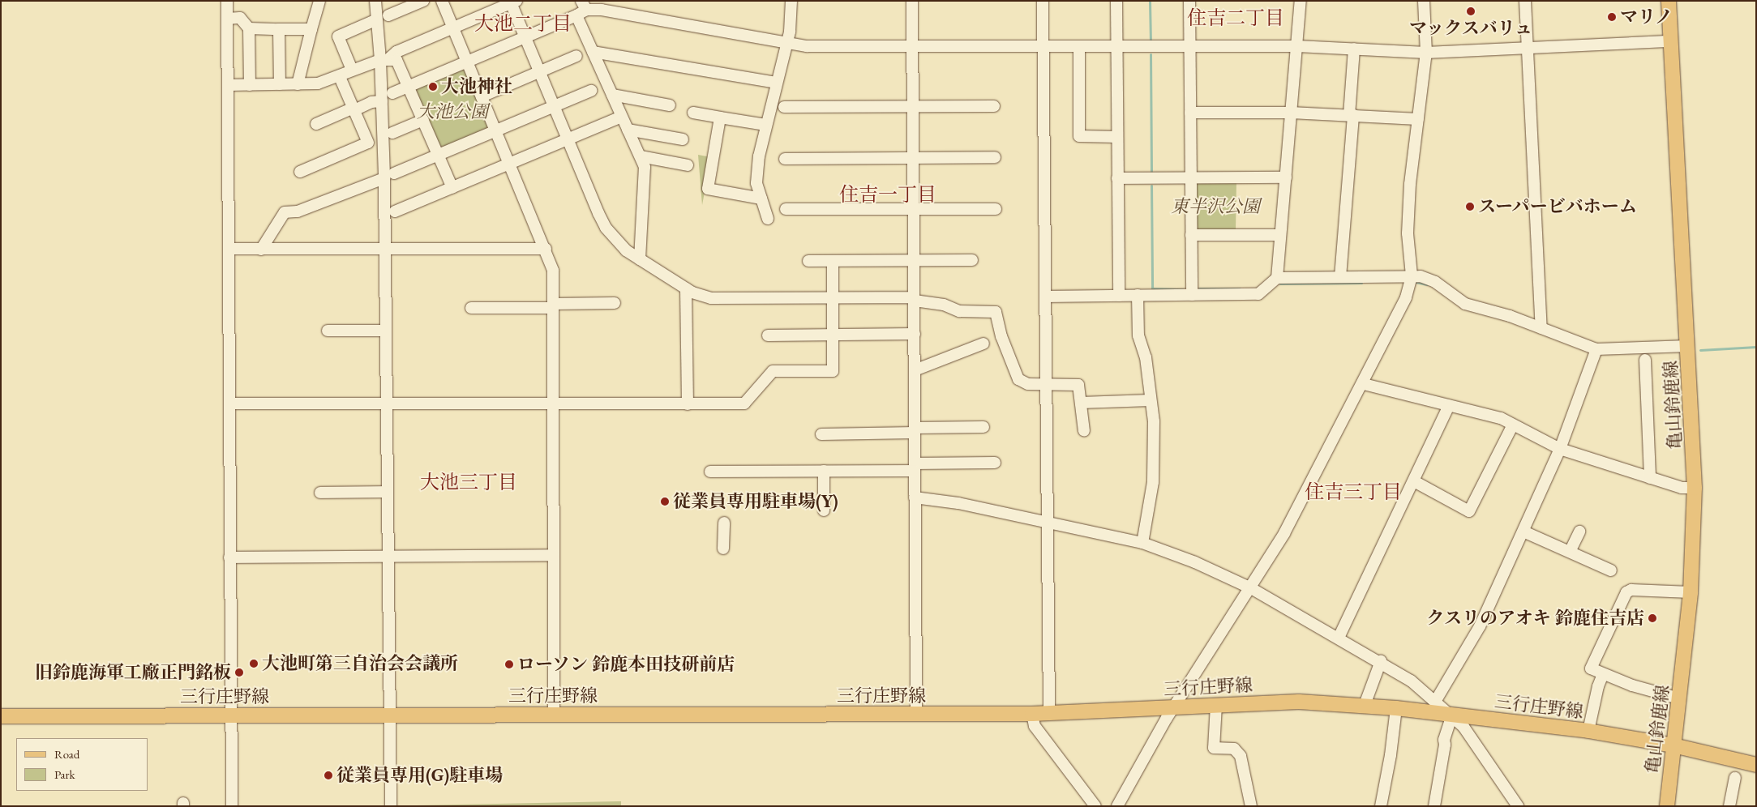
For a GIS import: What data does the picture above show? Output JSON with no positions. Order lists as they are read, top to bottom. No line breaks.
{"streets":{"main road":["亀山鈴鹿線","三行庄野線"]},"crossings":[["亀山鈴鹿線","三行庄野線"]],"districts":["住吉二丁目","大池二丁目","住吉一丁目","大池三丁目","住吉三丁目"],"parks":["大池公園","東半沢公園"],"places":["マックスバリュ","マリノ","大池神社","スーパービバホーム","従業員専用駐車場(Y)","クスリのアオキ 鈴鹿住吉店","大池町第三自治会会議所","ローソン 鈴鹿本田技研前店","旧鈴鹿海軍工廠正門銘板","従業員専用(G)駐車場"],"legend":["Road","Park"]}
